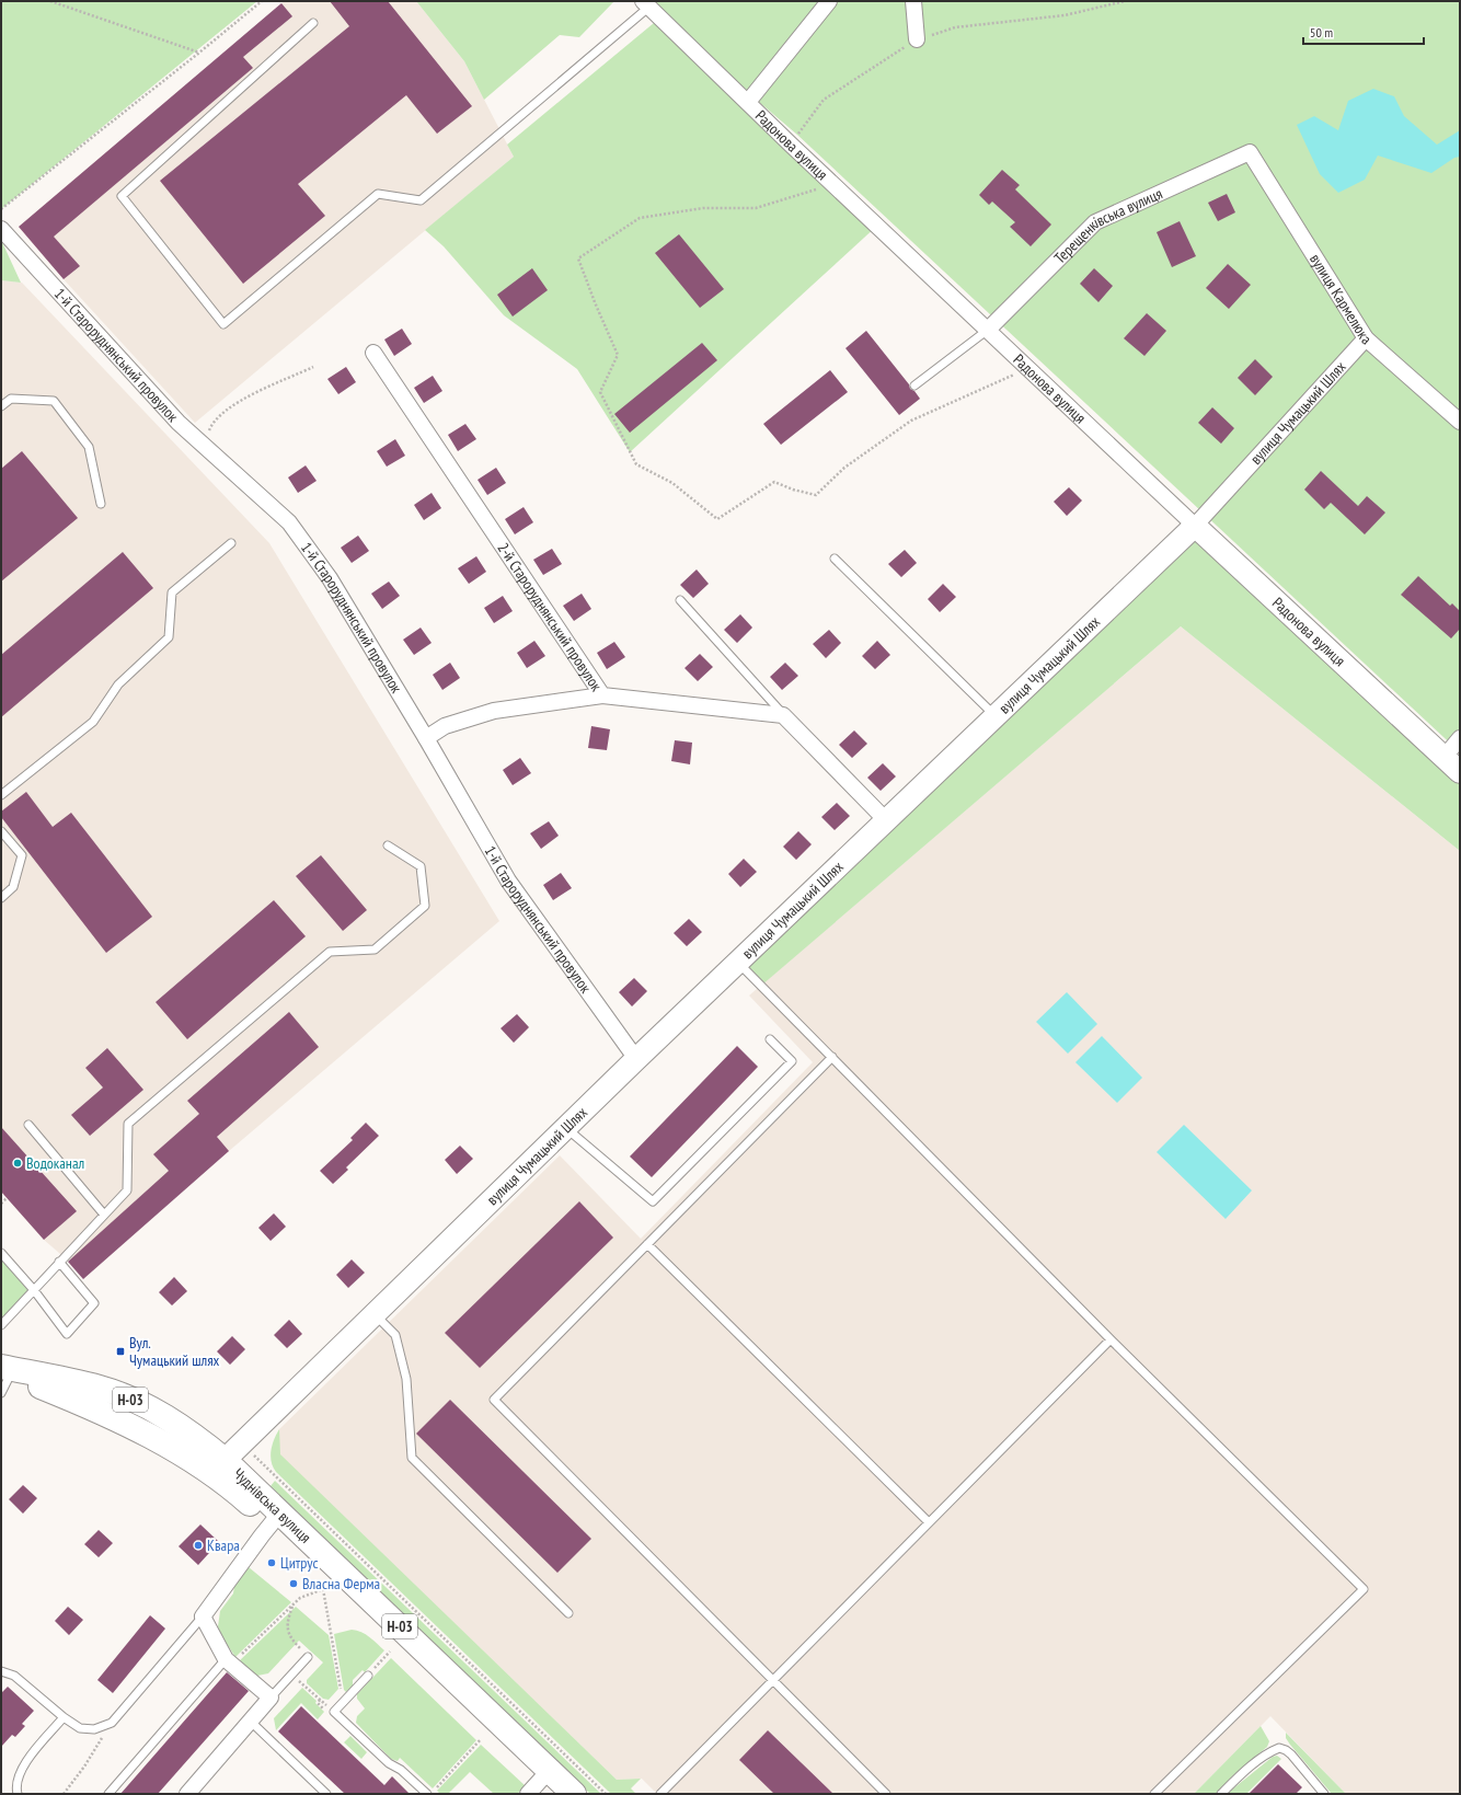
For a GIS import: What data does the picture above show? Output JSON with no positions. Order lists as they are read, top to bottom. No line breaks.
{"streets":{"main road":["Н-03","Чуднівська вулиця"],"street":["Радонова вулиця","Терещенківська вулиця","вулиця Кармелюка","1-й Староруднянський провулок","вулиця Чумацький Шлях","2-й Староруднянський провулок"]},"crossings":[["Радонова вулиця","Терещенківська вулиця"],["Радонова вулиця","вулиця Чумацький Шлях"],["Терещенківська вулиця","вулиця Кармелюка"],["вулиця Кармелюка","вулиця Чумацький Шлях"],["1-й Староруднянський провулок","вулиця Чумацький Шлях"],["вулиця Чумацький Шлях","Чуднівська вулиця"]],"places":{"other":["Водоканал","Квара","Цитрус","Власна Ферма"],"transit":["Вул. Чумацький шлях"]},"scale_bar":"50 m"}
